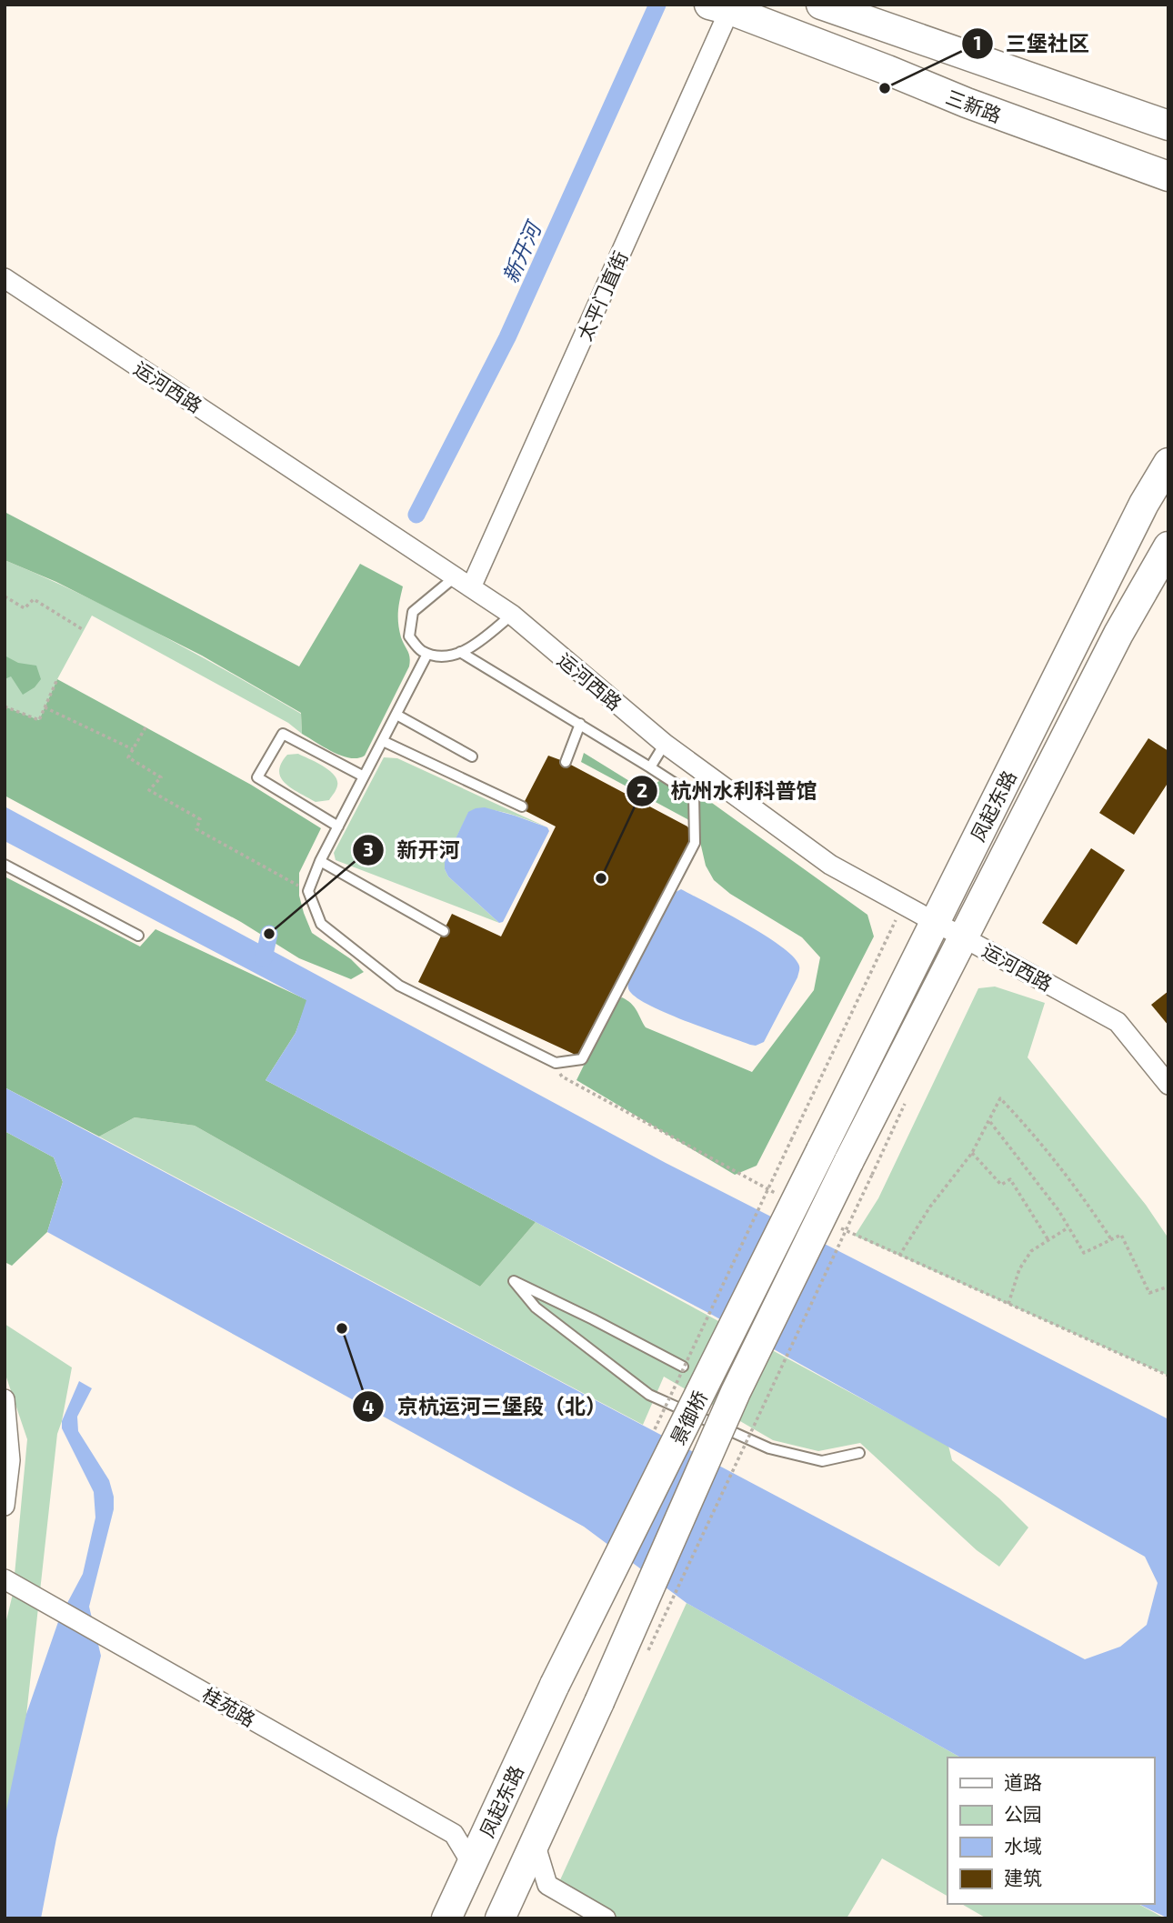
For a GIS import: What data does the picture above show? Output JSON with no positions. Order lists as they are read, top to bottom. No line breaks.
{"streets":{"main road":["三新路","凤起东路","景御桥"],"street":["太平门直街","运河西路","桂苑路"]},"crossings":[["三新路","太平门直街"],["太平门直街","运河西路"],["运河西路","凤起东路"],["凤起东路","景御桥"],["凤起东路","桂苑路"]],"water":["新开河"],"places":["三堡社区","杭州水利科普馆","新开河","京杭运河三堡段（北）"],"legend":["道路","公园","水域","建筑"]}
